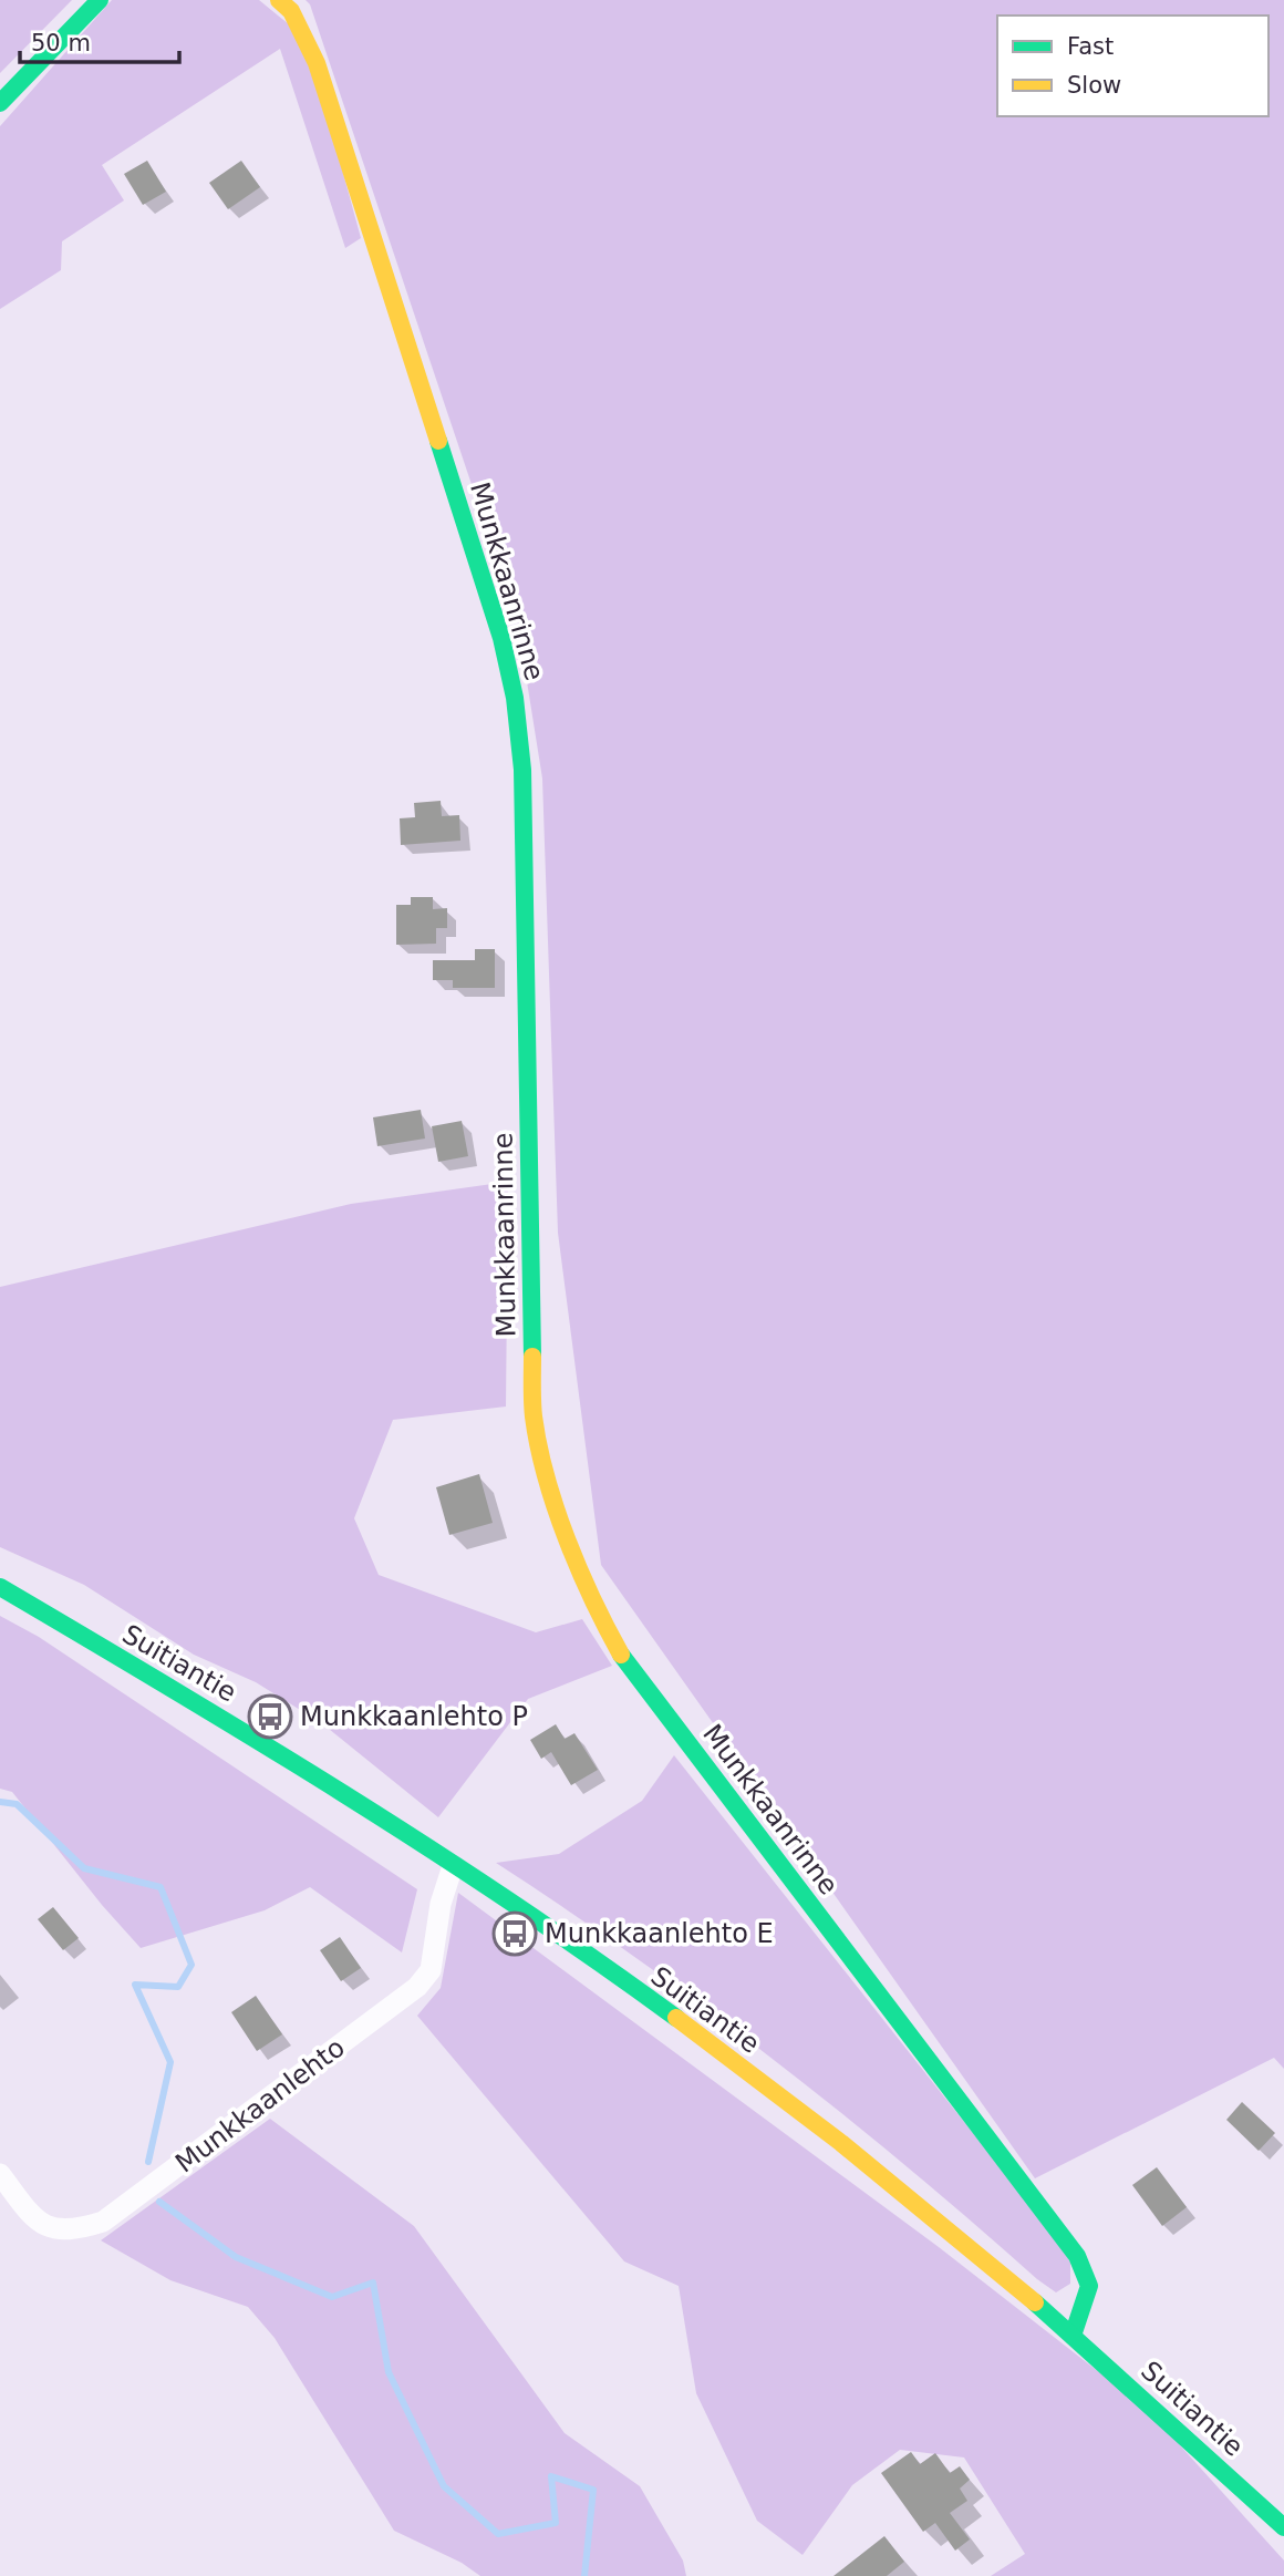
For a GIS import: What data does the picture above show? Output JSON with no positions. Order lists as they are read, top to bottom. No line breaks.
{"streets":{"street":["Munkkaanrinne","Suitiantie","Munkkaanlehto"]},"crossings":[["Munkkaanrinne","Suitiantie"],["Suitiantie","Munkkaanlehto"]],"places":{"bus stop":["Munkkaanlehto P","Munkkaanlehto E"]},"legend":["Fast","Slow"],"scale_bar":"50 m"}
